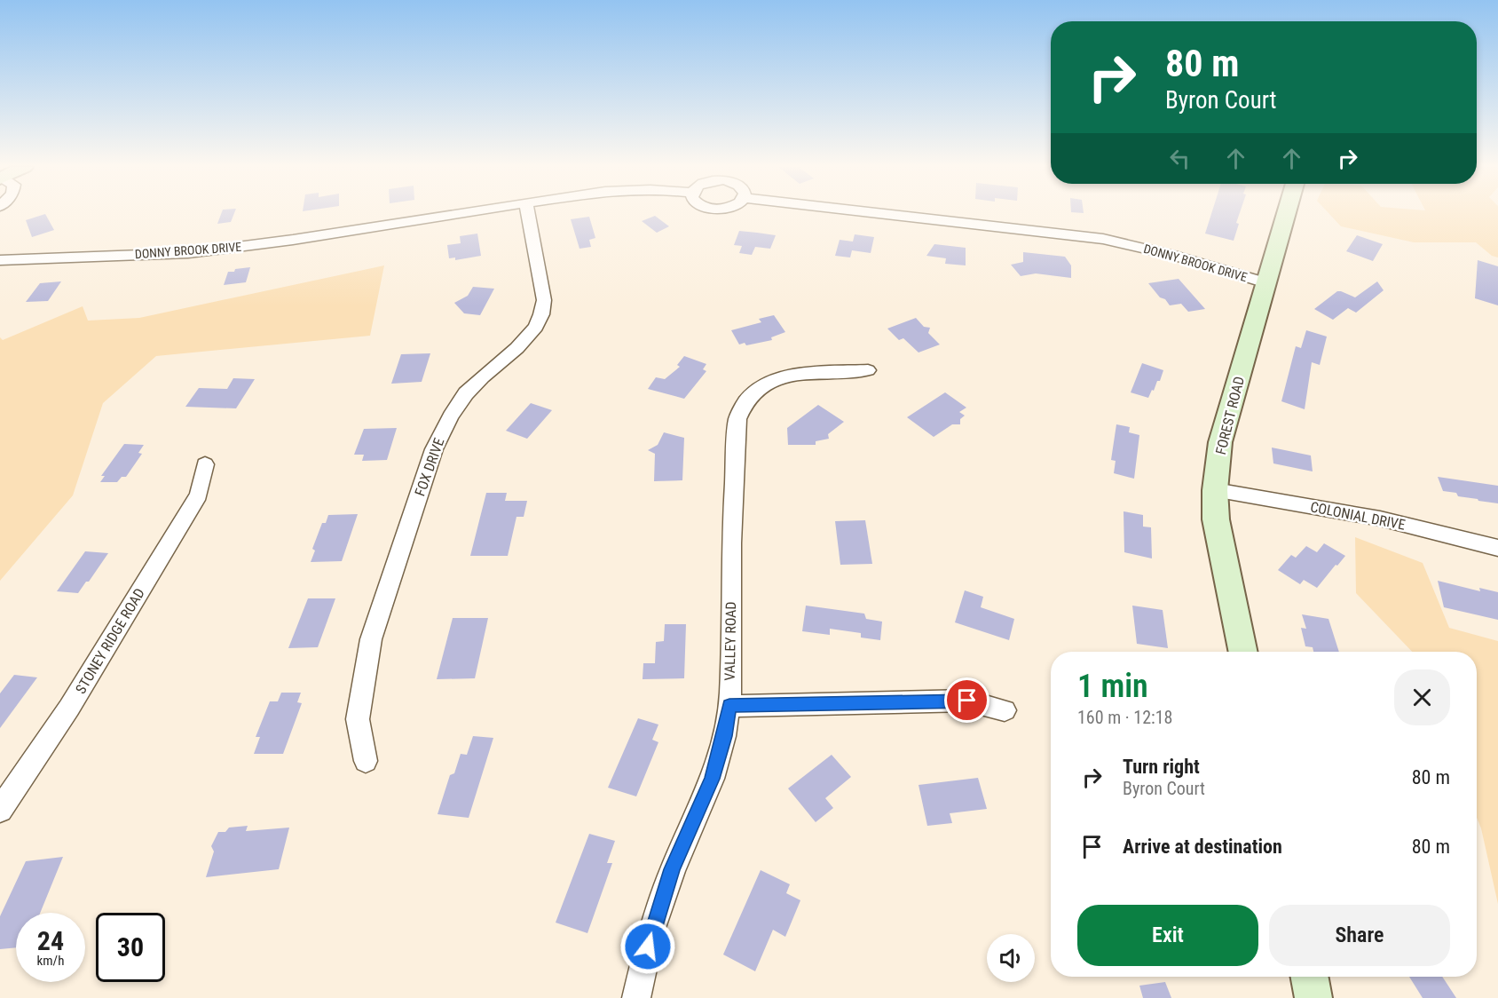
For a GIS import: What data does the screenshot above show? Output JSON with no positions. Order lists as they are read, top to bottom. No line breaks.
{"streets":{"main road":["FOREST ROAD"],"street":["DONNY BROOK DRIVE","FOX DRIVE","COLONIAL DRIVE","STONEY RIDGE ROAD","VALLEY ROAD"]},"crossings":[["DONNY BROOK DRIVE","FOREST ROAD"],["FOREST ROAD","COLONIAL DRIVE"]],"page":{"turn":["80 m","Byron Court"],"heading":["1 min","160 m · 12:18"],"list":[{"name":"Turn right","note":"Byron Court","value":"80 m"},{"name":"Arrive at destination","value":"80 m"}],"buttons":["Exit","Share"],"speed":"24 km/h","limit":"30"}}
